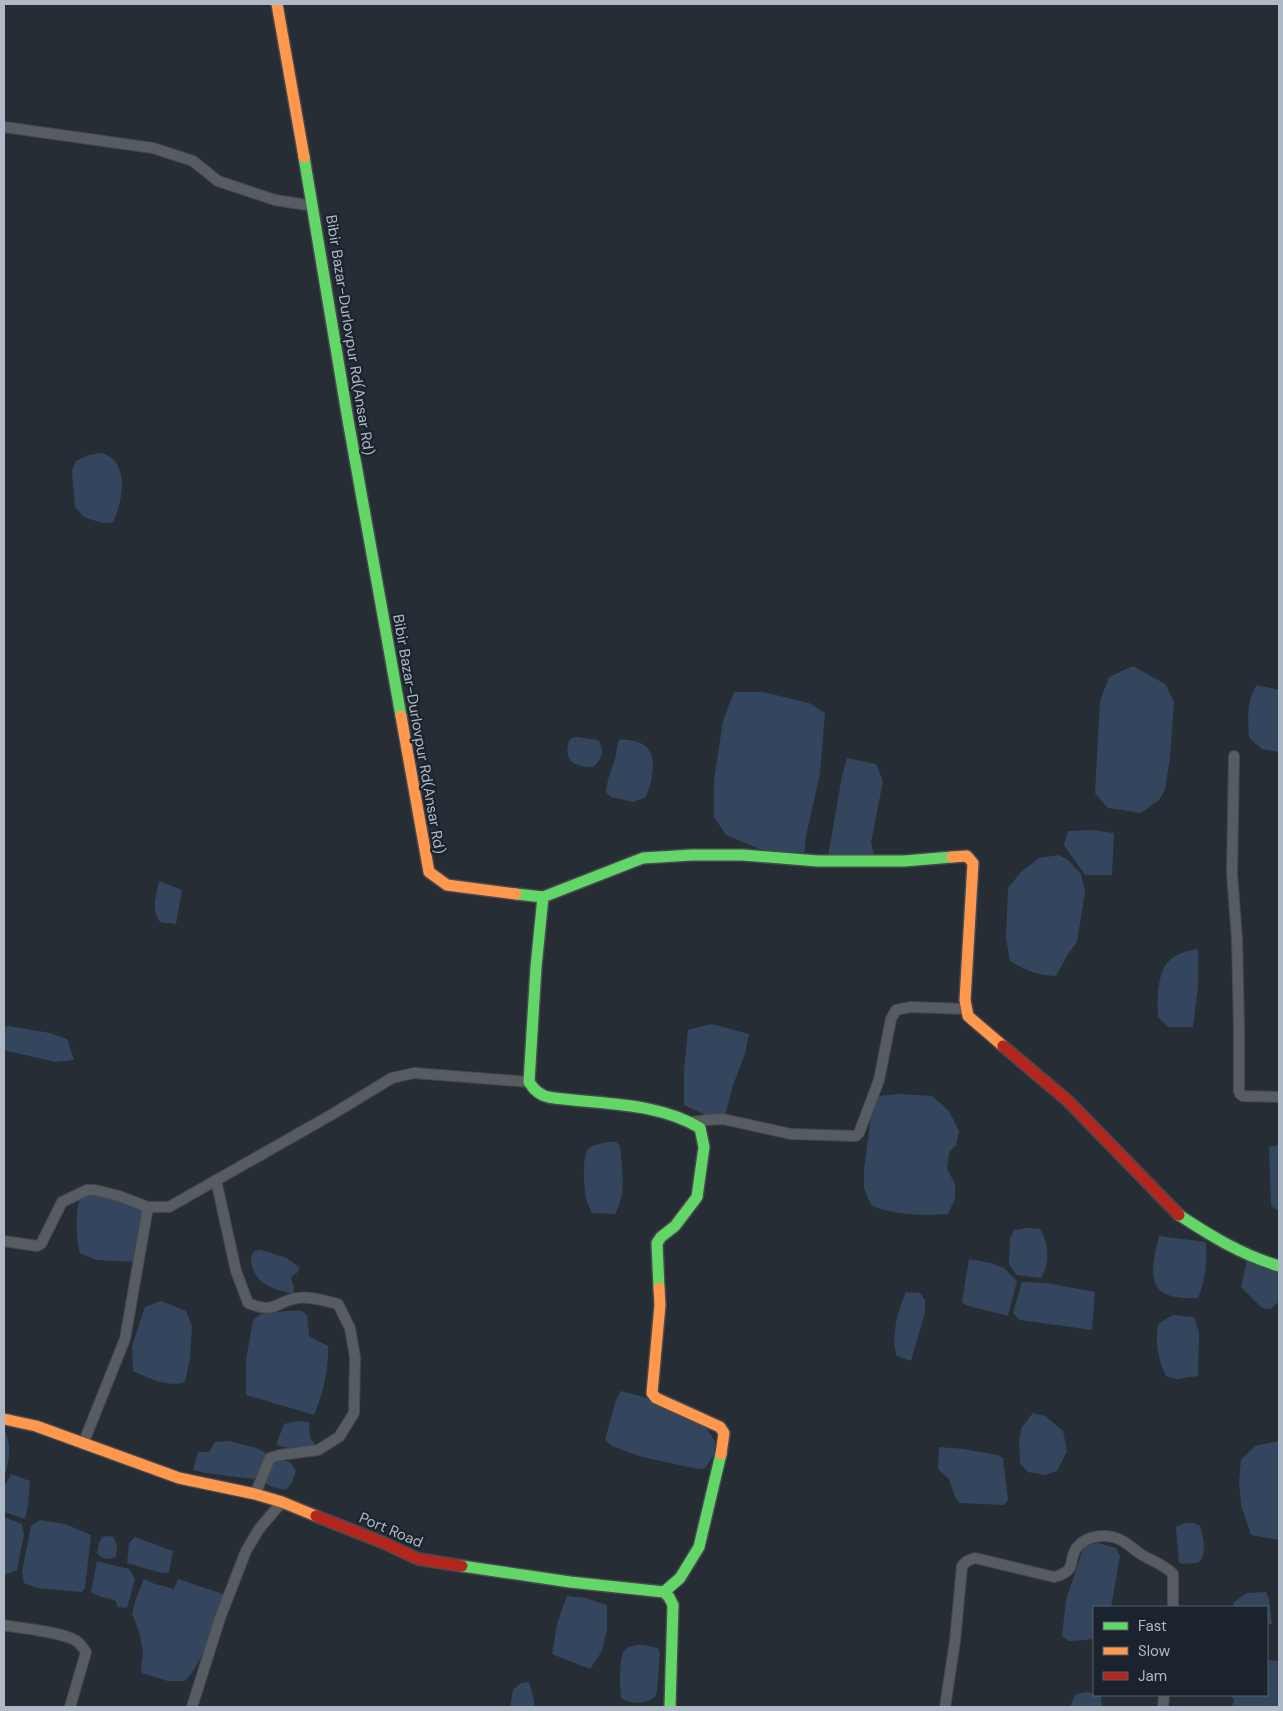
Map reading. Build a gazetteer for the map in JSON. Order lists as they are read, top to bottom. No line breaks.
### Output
{"streets":{"main road":["Bibir Bazar-Durlovpur Rd(Ansar Rd)","Port Road"]},"legend":["Fast","Slow","Jam"]}
